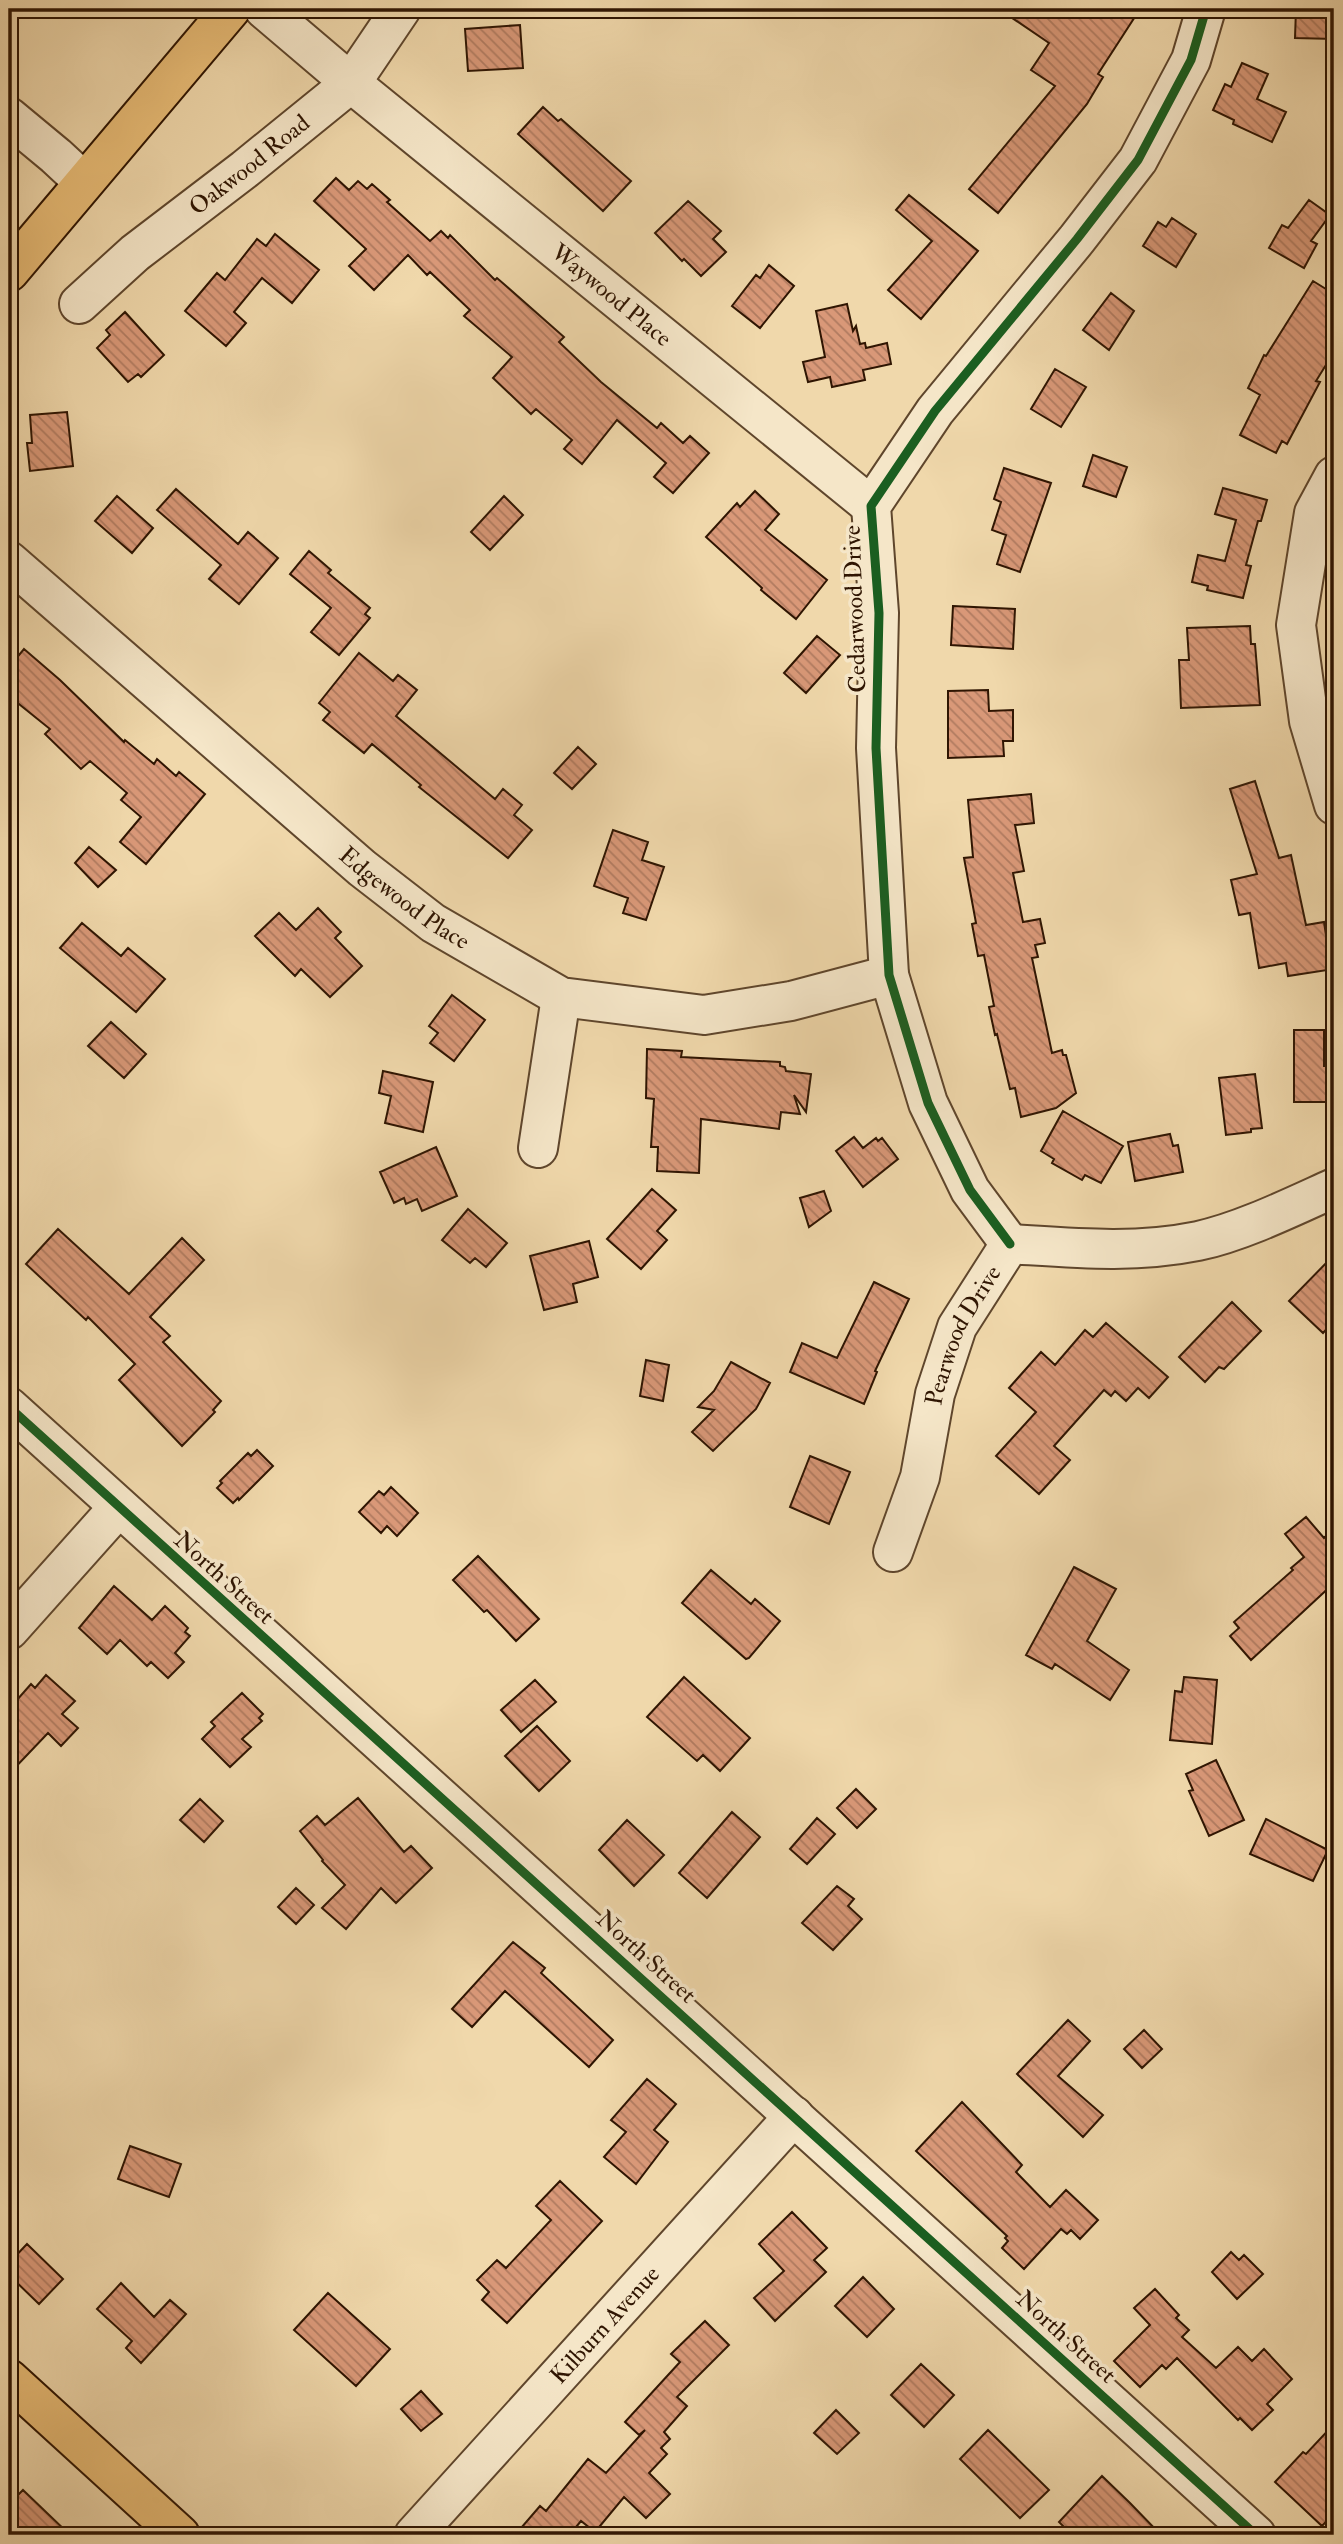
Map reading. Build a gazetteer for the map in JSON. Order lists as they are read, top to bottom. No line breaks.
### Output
{"streets":{"street":["Oakwood Road","Waywood Place","Cedarwood Drive","Edgewood Place","Pearwood Drive","North Street","Kilburn Avenue"]},"crossings":[["Oakwood Road","Waywood Place"],["Waywood Place","Cedarwood Drive"],["Cedarwood Drive","Edgewood Place"],["Cedarwood Drive","Pearwood Drive"],["North Street","Kilburn Avenue"]]}
